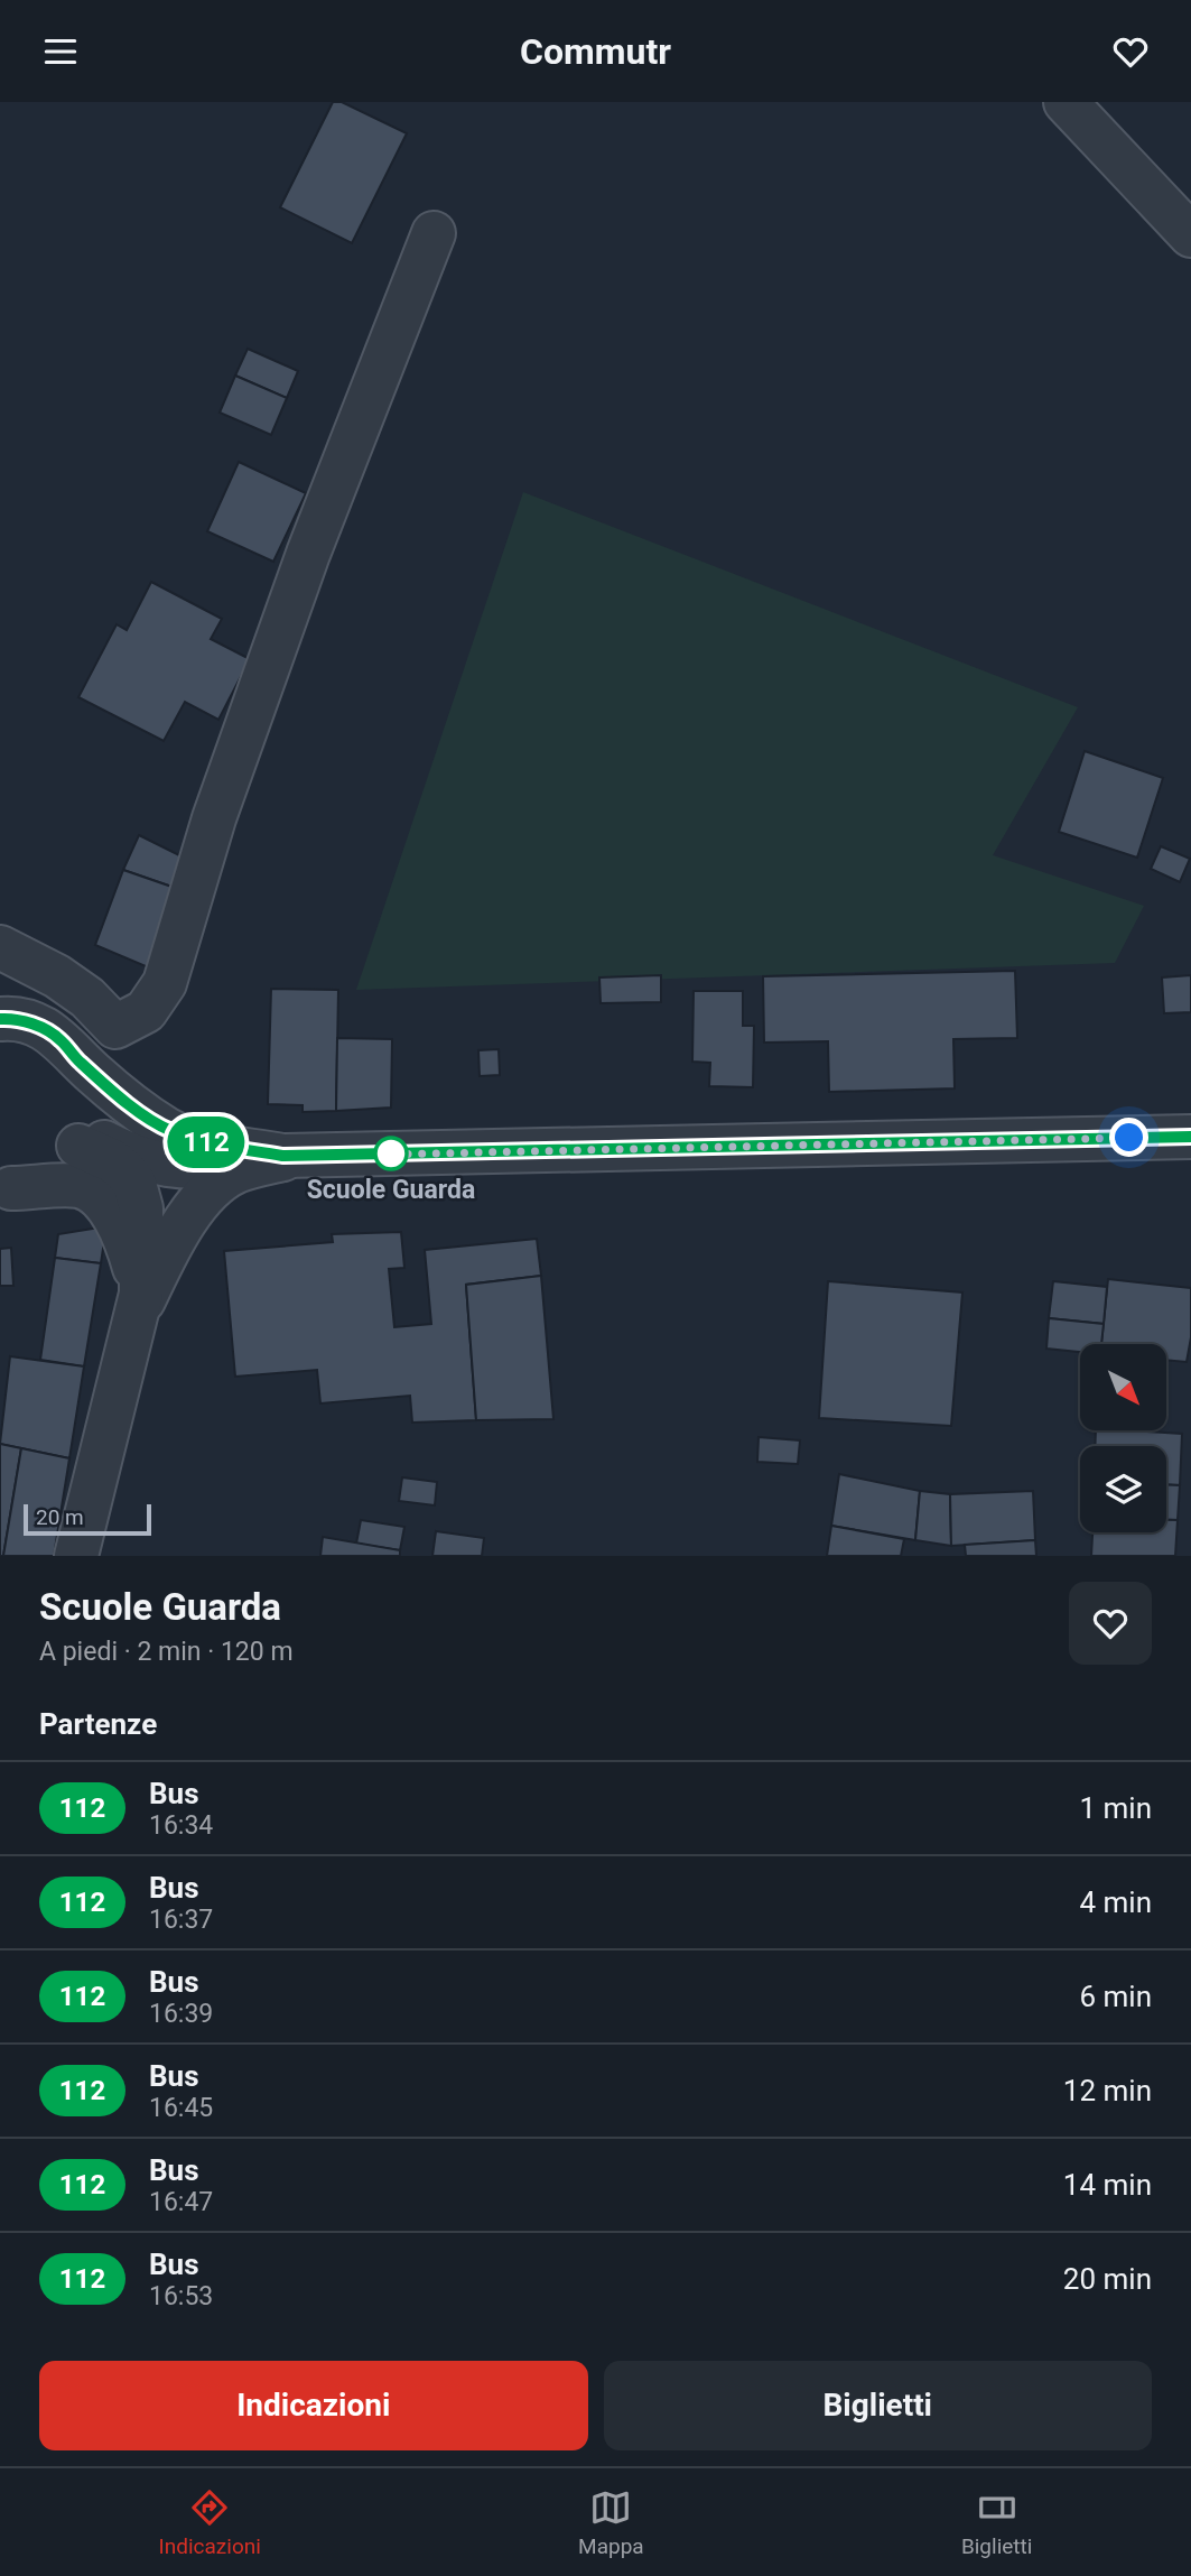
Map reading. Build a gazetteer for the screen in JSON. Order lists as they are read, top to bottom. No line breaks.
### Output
{"places":["Scuole Guarda"],"lines":["bus line 112"],"scale_bar":"20 m","north":"bottom right","page":{"header":"Commutr","on_map":"112","scale":"20 m","heading":[["Scuole Guarda","A piedi · 2 min · 120 m"],"Partenze"],"list":[{"mark":"112","name":"Bus","note":"16:34","value":"1 min"},{"mark":"112","name":"Bus","note":"16:37","value":"4 min"},{"mark":"112","name":"Bus","note":"16:39","value":"6 min"},{"mark":"112","name":"Bus","note":"16:45","value":"12 min"},{"mark":"112","name":"Bus","note":"16:47","value":"14 min"},{"mark":"112","name":"Bus","note":"16:53","value":"20 min"}],"buttons":["Indicazioni","Biglietti"],"tabs":["Indicazioni","Mappa","Biglietti"]}}
